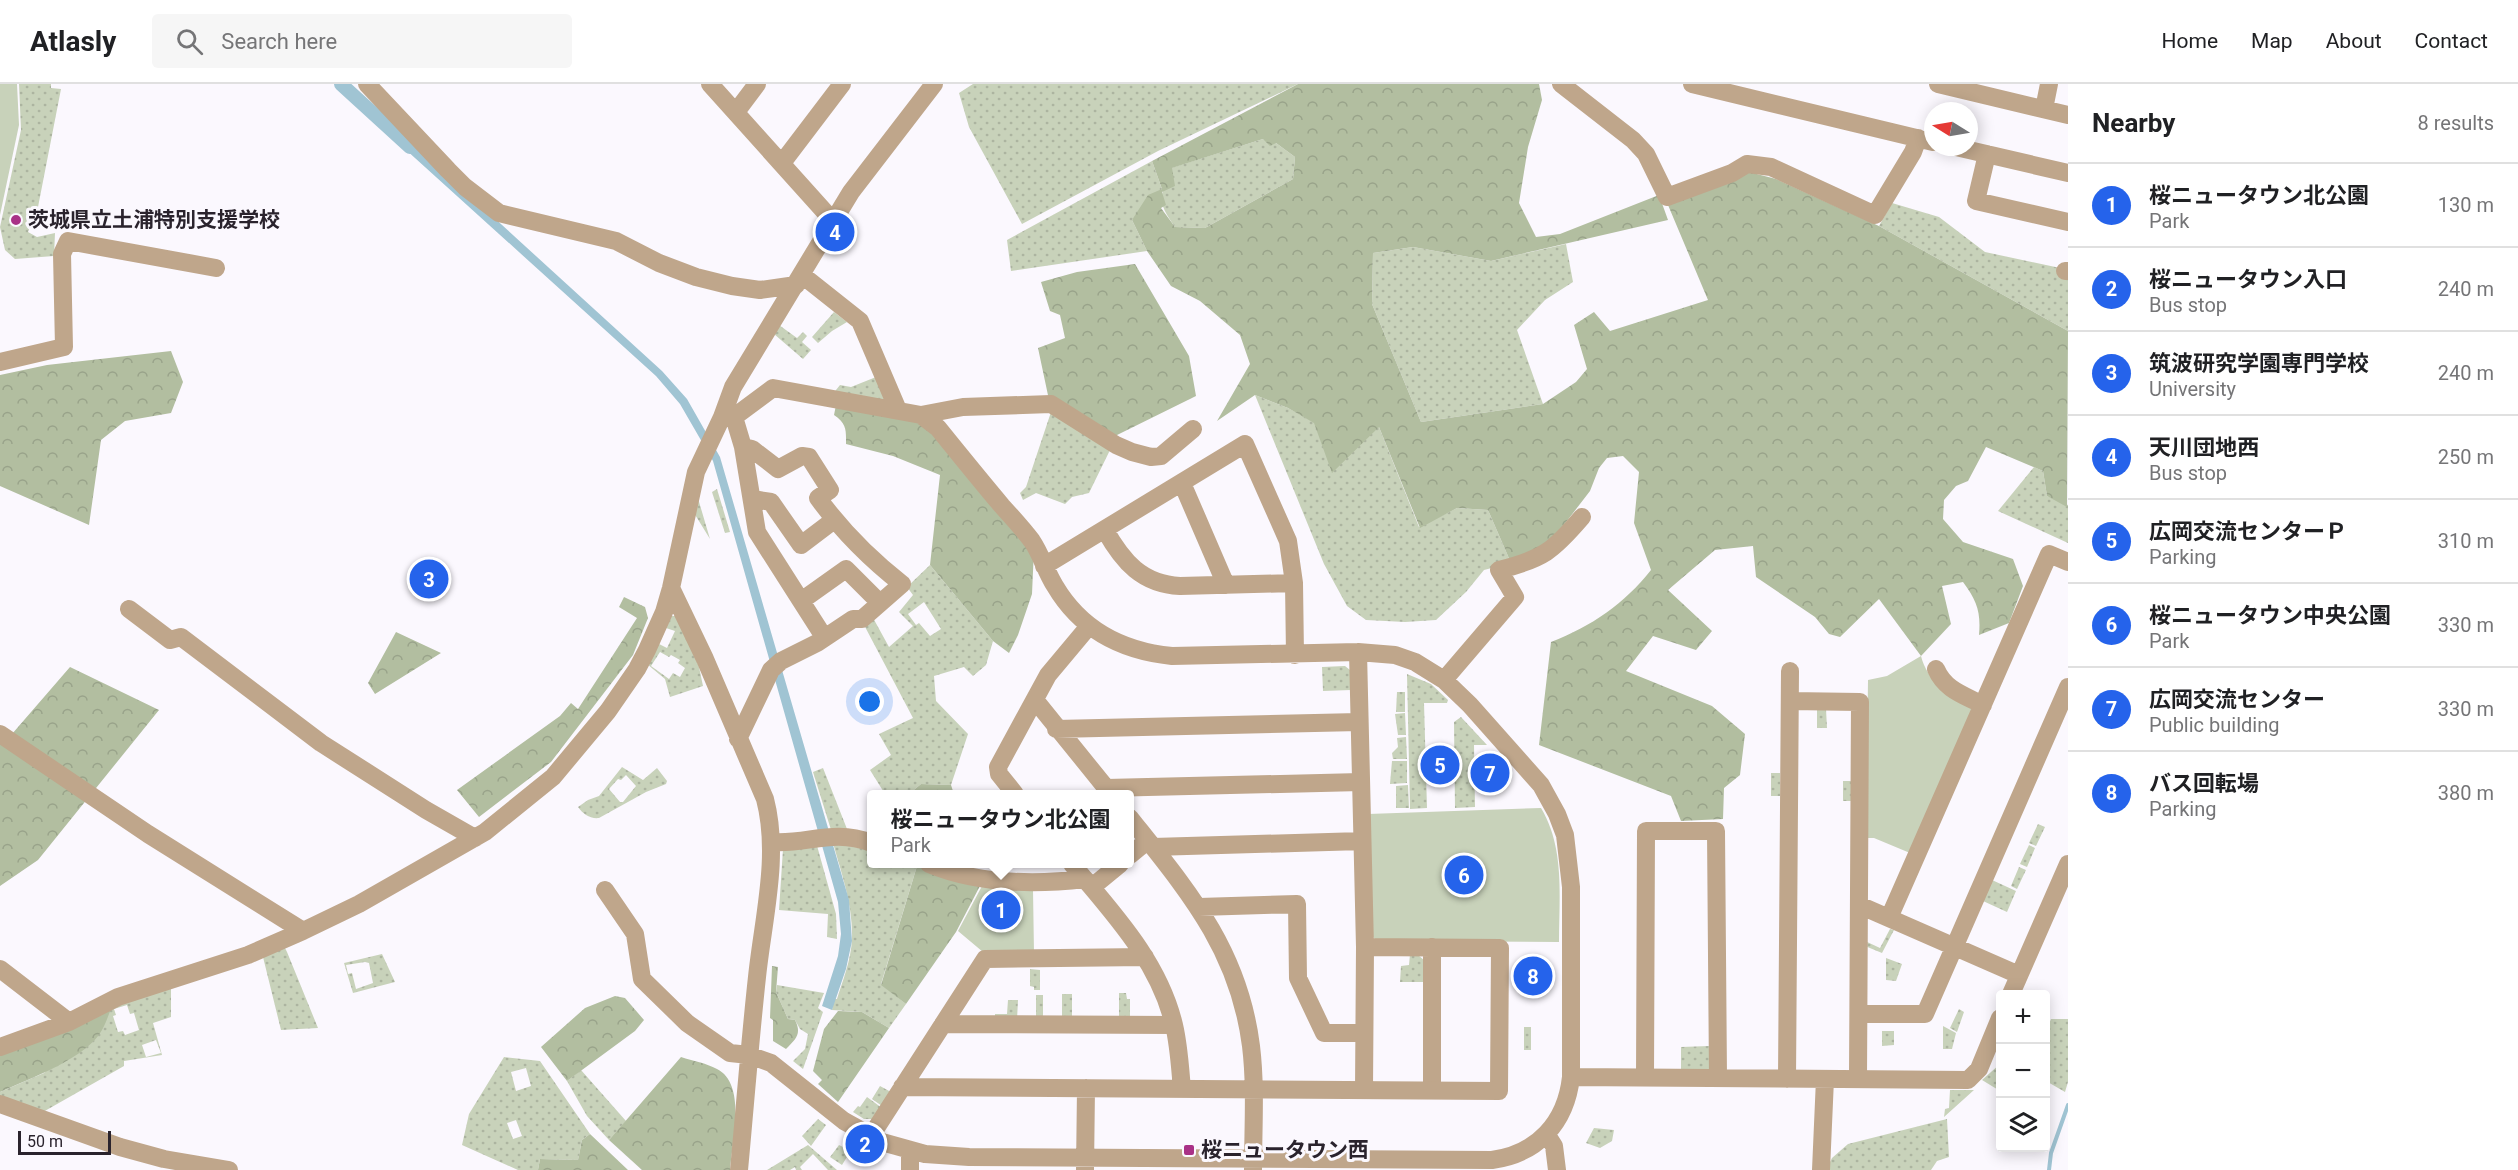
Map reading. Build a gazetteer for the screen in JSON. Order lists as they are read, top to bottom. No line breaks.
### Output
{"places":{"other":["茨城県立土浦特別支援学校"],"transit":["桜ニュータウン西"]},"scale_bar":"50 m","north":"left","page":{"header":"Atlasly","search":"Search here","nav":["Home","Map","About","Contact"],"heading":["Nearby","8 results"],"list":[{"mark":"1","name":"桜ニュータウン北公園","note":"Park","value":"130 m"},{"mark":"2","name":"桜ニュータウン入口","note":"Bus stop","value":"240 m"},{"mark":"3","name":"筑波研究学園専門学校","note":"University","value":"240 m"},{"mark":"4","name":"天川団地西","note":"Bus stop","value":"250 m"},{"mark":"5","name":"広岡交流センターＰ","note":"Parking","value":"310 m"},{"mark":"6","name":"桜ニュータウン中央公園","note":"Park","value":"330 m"},{"mark":"7","name":"広岡交流センター","note":"Public building","value":"330 m"},{"mark":"8","name":"バス回転場","note":"Parking","value":"380 m"}],"pins":["4","3","5","7","6","1","8","2"],"popup":["桜ニュータウン北公園","Park"],"map_buttons":["+","−"],"scale":"50 m"}}
